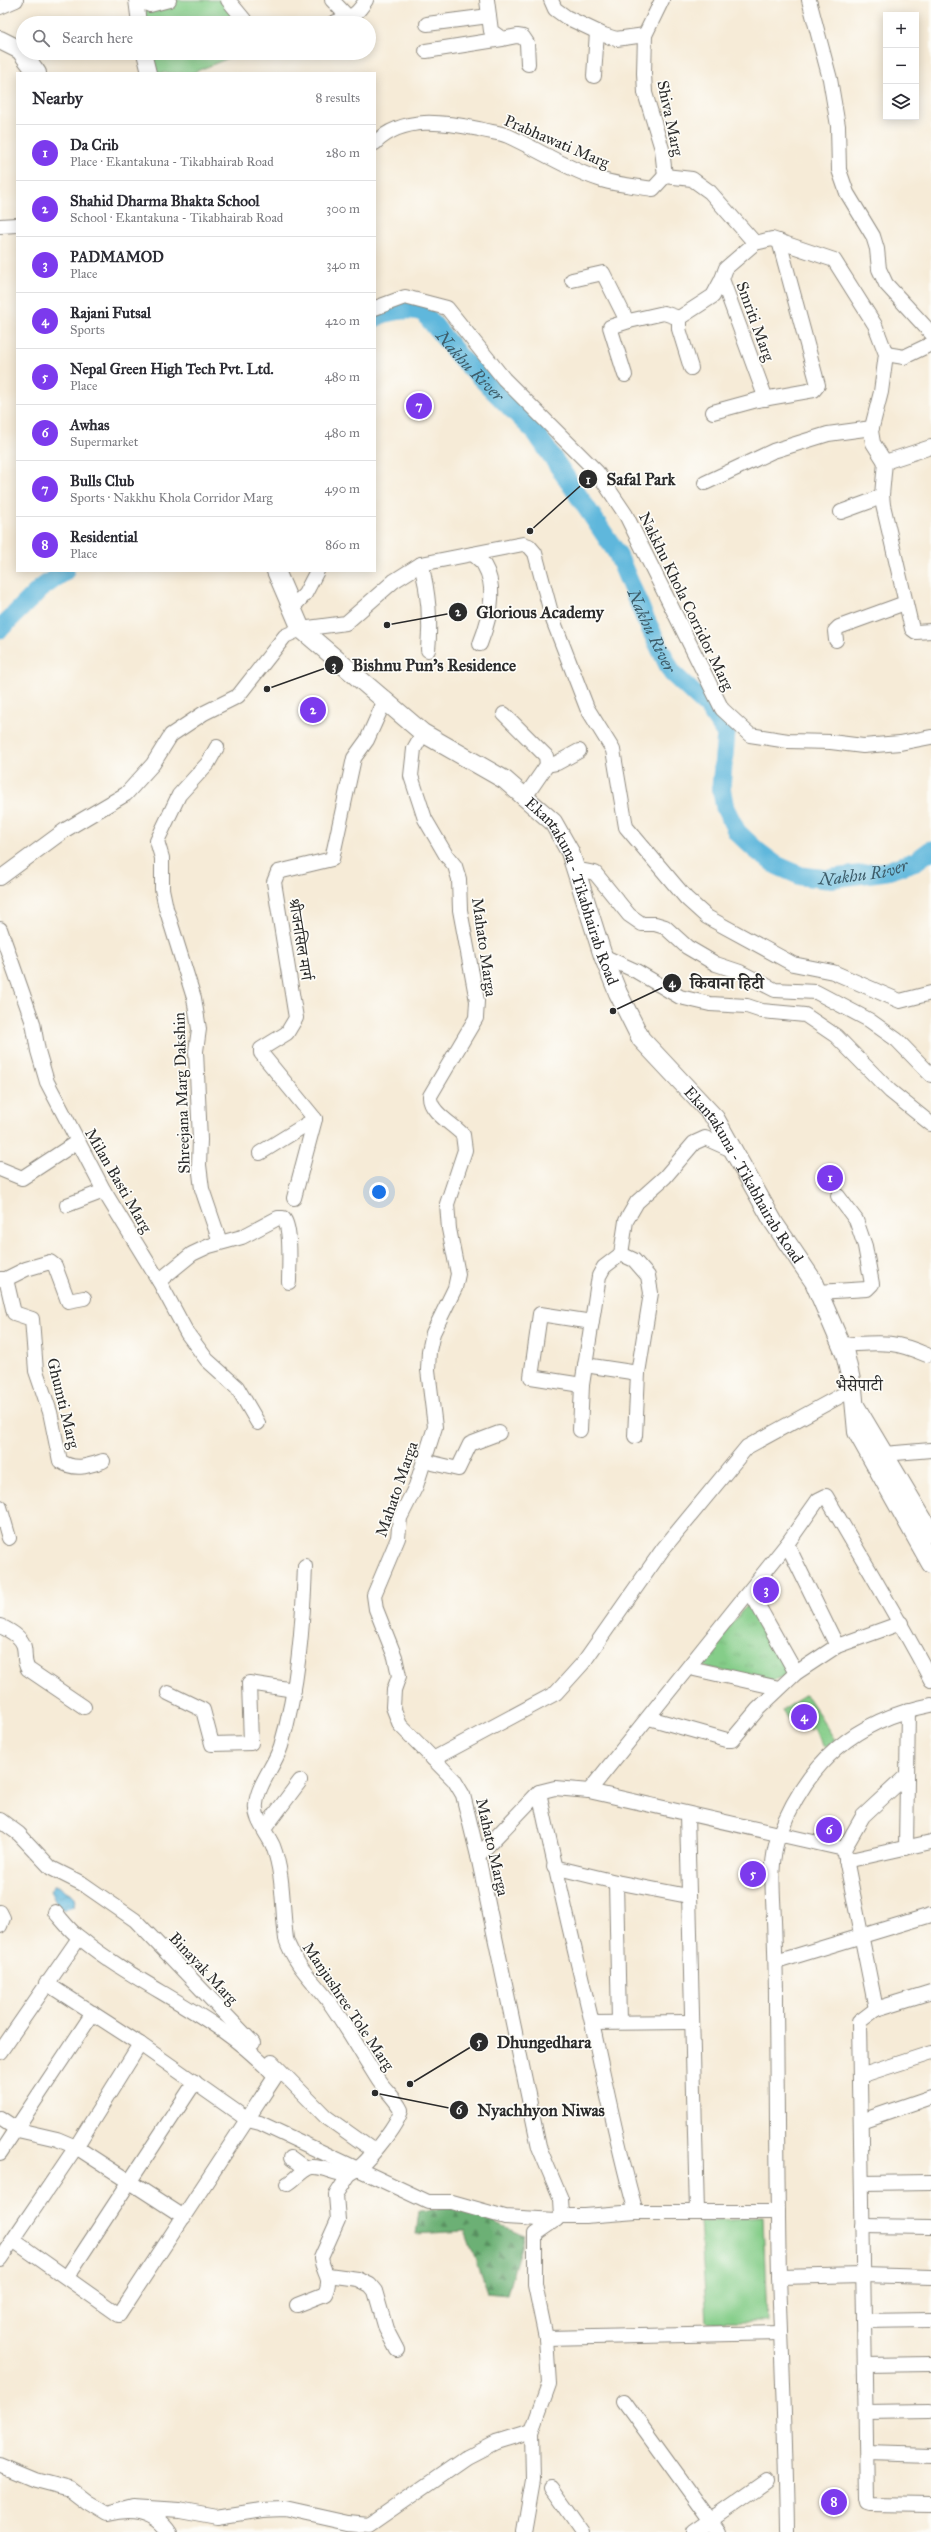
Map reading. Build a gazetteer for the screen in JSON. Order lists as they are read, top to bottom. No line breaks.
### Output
{"streets":{"main road":["Ekantakuna - Tikabhairab Road"],"street":["Shiva Marg","Prabhawati Marg","Smriti Marg","Nakkhu Khola Corridor Marg","श्रीजनसिल मार्ग","Mahato Marga","Shreejana Marg Dakshin","Milan Basti Marg","Ghumti Marg","Binayak Marg","Manjushree Tole Marg"]},"crossings":[["Shiva Marg","Prabhawati Marg"],["Ekantakuna - Tikabhairab Road","श्रीजनसिल मार्ग"],["Ekantakuna - Tikabhairab Road","Mahato Marga"],["Binayak Marg","Manjushree Tole Marg"]],"districts":["भैसेपाटी"],"water":["Nakhu River"],"places":["Safal Park","Glorious Academy","Bishnu Pun's Residence","किवाना हिटी","Dhungedhara","Nyachhyon Niwas"],"page":{"map_buttons":["+","−"],"search":"Search here","heading":["Nearby","8 results"],"list":[{"mark":"1","name":"Da Crib","note":"Place · Ekantakuna - Tikabhairab Road","value":"280 m"},{"mark":"2","name":"Shahid Dharma Bhakta School","note":"School · Ekantakuna - Tikabhairab Road","value":"300 m"},{"mark":"3","name":"PADMAMOD","note":"Place","value":"340 m"},{"mark":"4","name":"Rajani Futsal","note":"Sports","value":"420 m"},{"mark":"5","name":"Nepal Green High Tech Pvt. Ltd.","note":"Place","value":"480 m"},{"mark":"6","name":"Awhas","note":"Supermarket","value":"480 m"},{"mark":"7","name":"Bulls Club","note":"Sports · Nakkhu Khola Corridor Marg","value":"490 m"},{"mark":"8","name":"Residential","note":"Place","value":"860 m"}],"pins":["7","2","1","3","4","6","5","8"]}}
